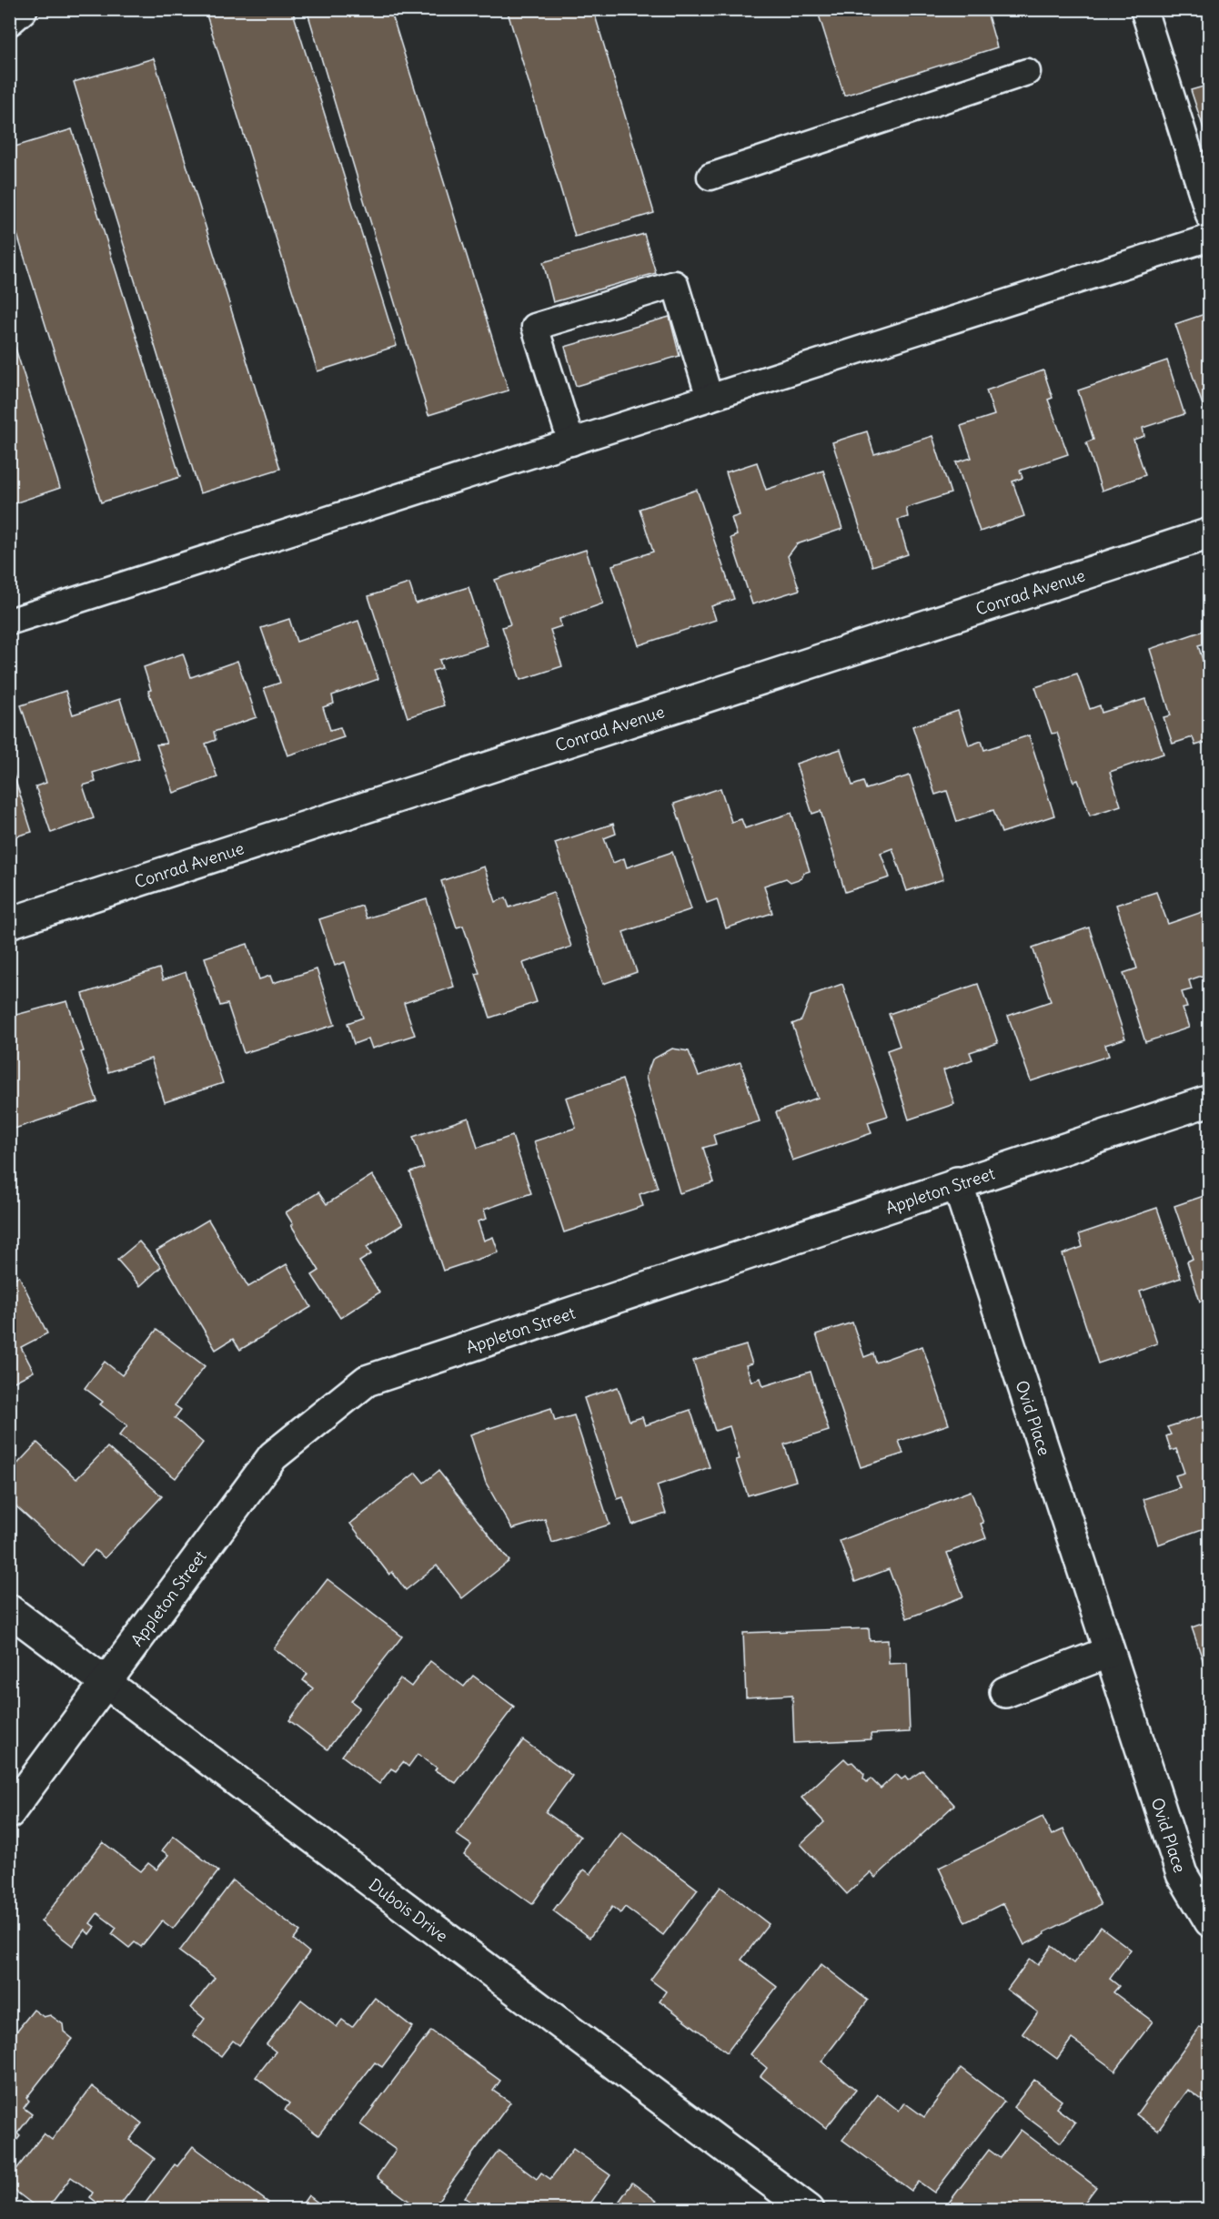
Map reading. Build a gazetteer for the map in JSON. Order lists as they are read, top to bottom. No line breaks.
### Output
{"streets":{"street":["Conrad Avenue","Appleton Street","Ovid Place","Dubois Drive"]},"crossings":[["Appleton Street","Ovid Place"],["Appleton Street","Dubois Drive"]]}
